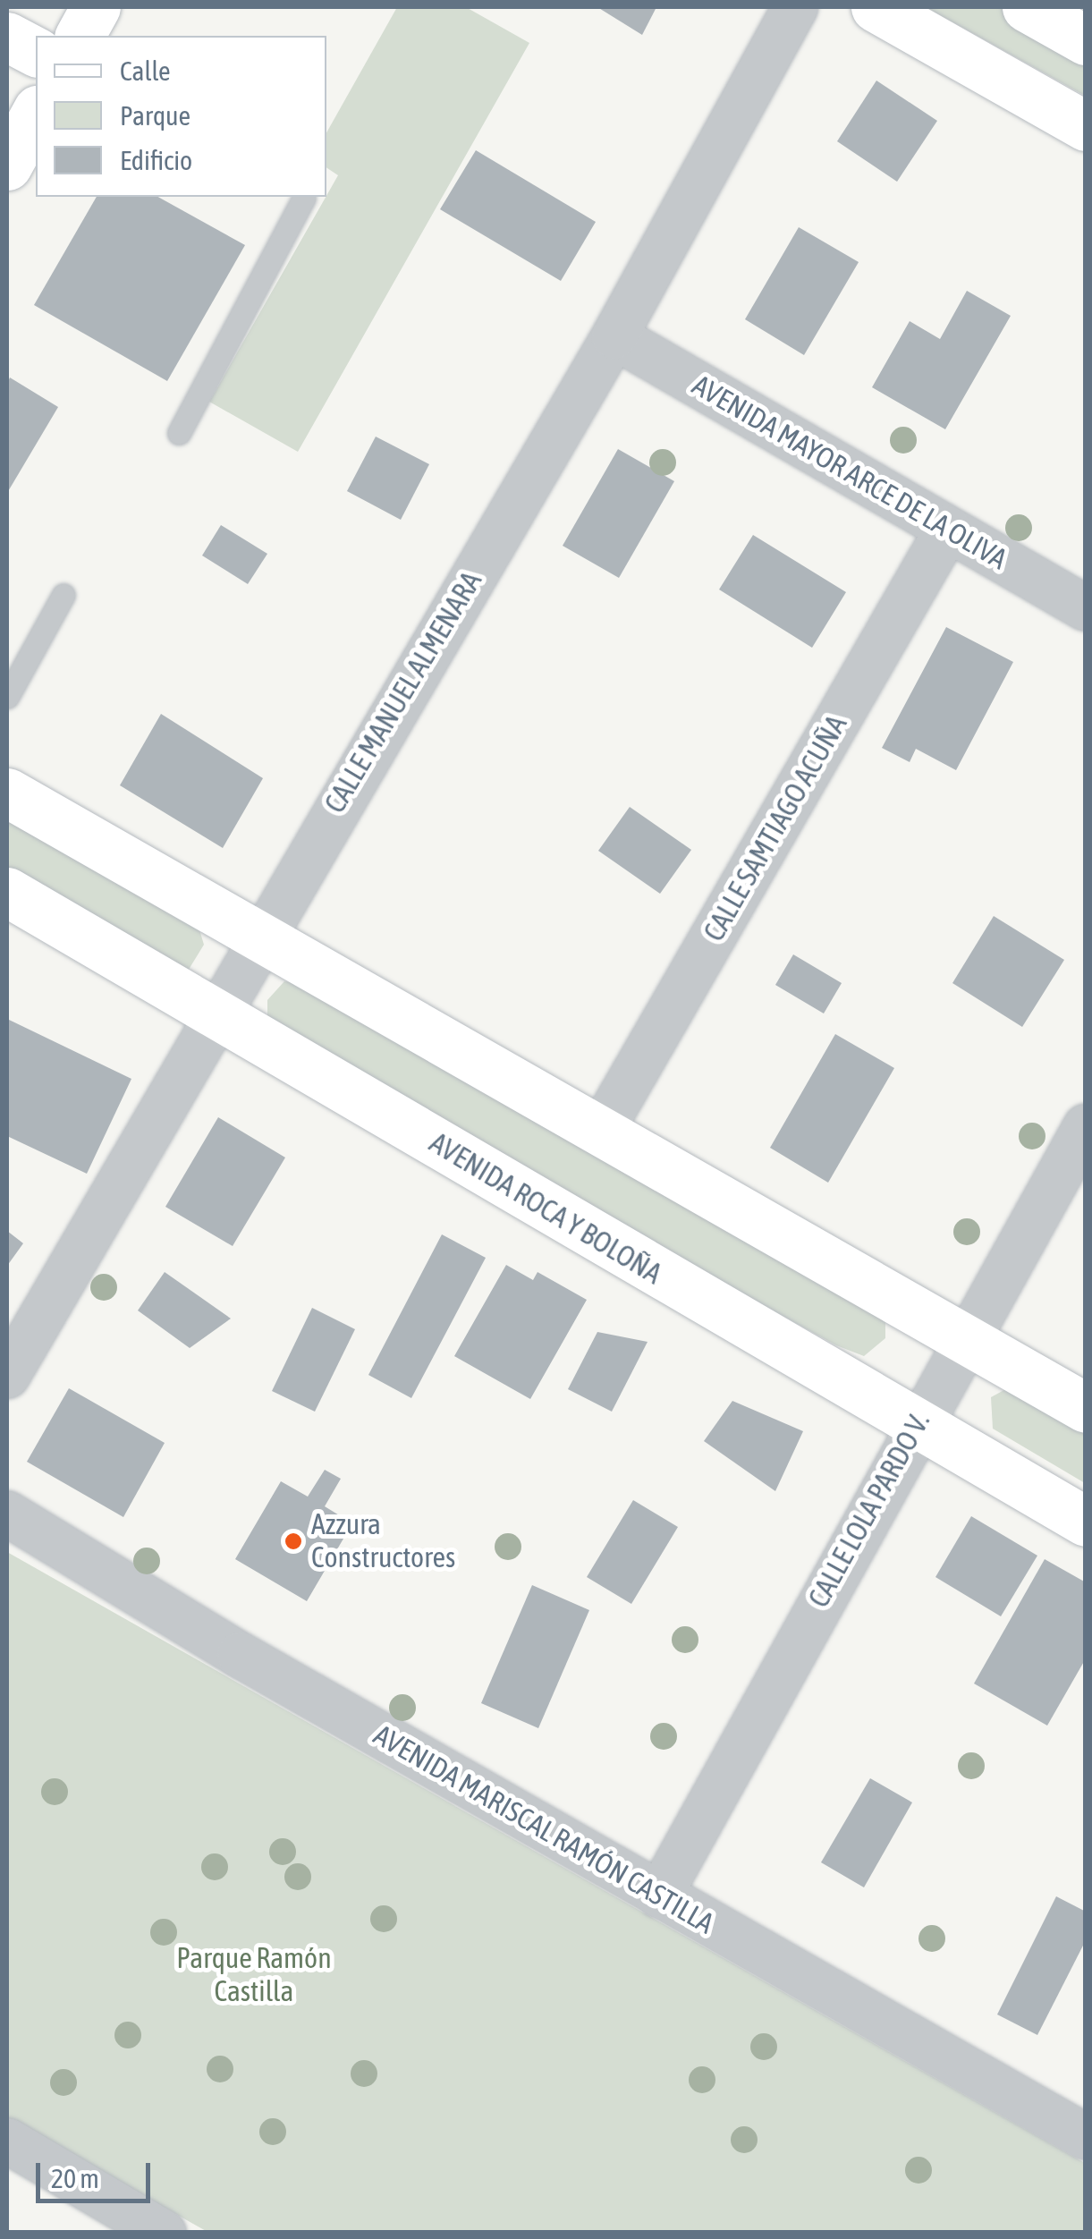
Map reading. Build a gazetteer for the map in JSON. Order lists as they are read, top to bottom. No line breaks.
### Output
{"streets":{"main road":["AVENIDA ROCA Y BOLOÑA"],"street":["AVENIDA MAYOR ARCE DE LA OLIVA","CALLE MANUEL ALMENARA","CALLE SAMTIAGO ACUÑA","CALLE LOLA PARDO V.","AVENIDA MARISCAL RAMÓN CASTILLA"]},"crossings":[["AVENIDA MAYOR ARCE DE LA OLIVA","CALLE MANUEL ALMENARA"],["AVENIDA MAYOR ARCE DE LA OLIVA","CALLE SAMTIAGO ACUÑA"],["CALLE MANUEL ALMENARA","AVENIDA ROCA Y BOLOÑA"],["AVENIDA ROCA Y BOLOÑA","CALLE LOLA PARDO V."],["CALLE LOLA PARDO V.","AVENIDA MARISCAL RAMÓN CASTILLA"]],"parks":["Parque Ramón Castilla"],"places":["Azzura Constructores"],"legend":["Calle","Parque","Edificio"],"scale_bar":"20 m"}
